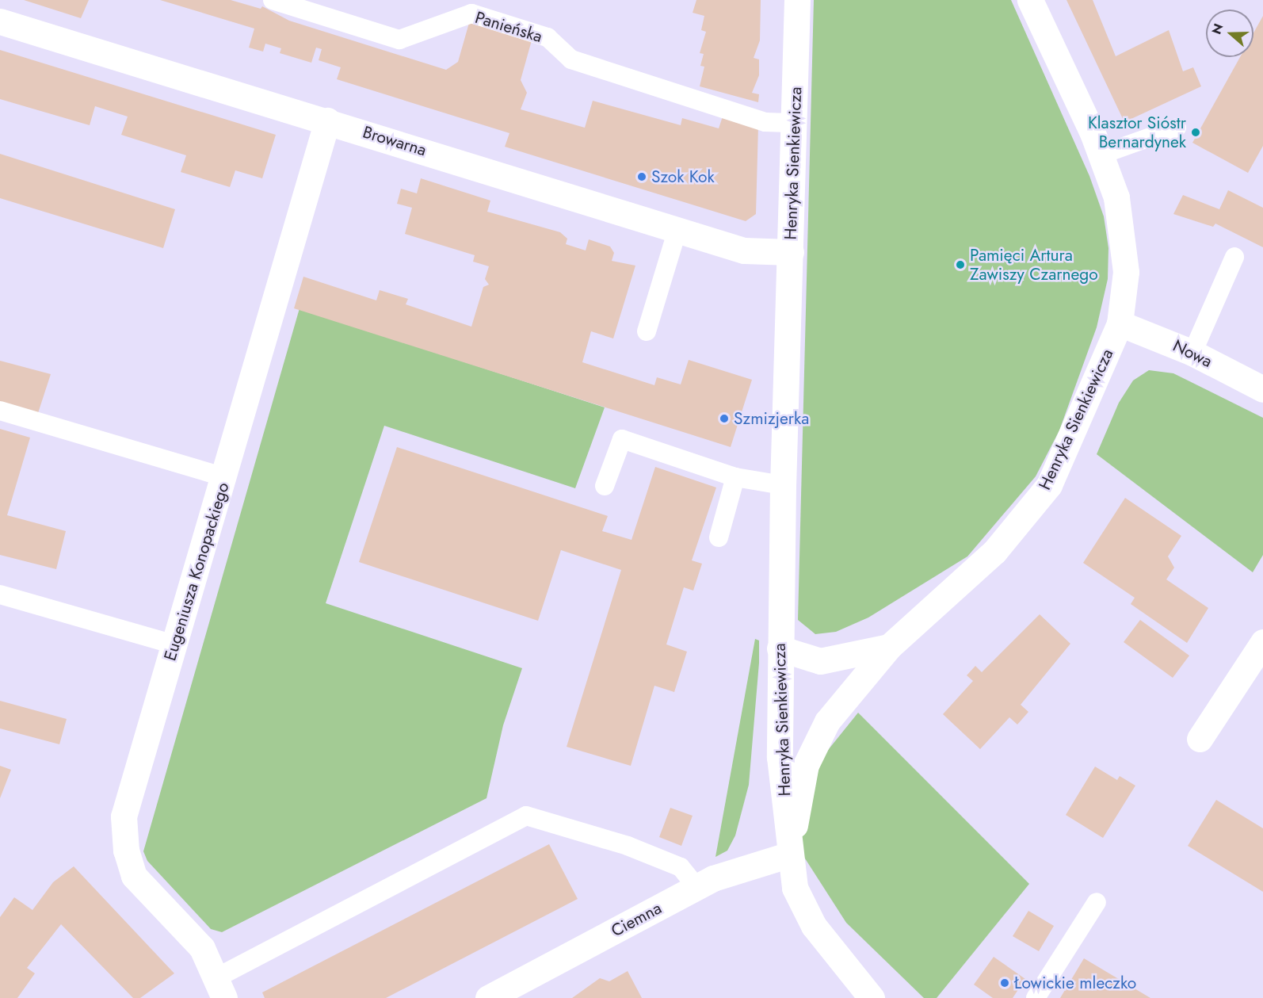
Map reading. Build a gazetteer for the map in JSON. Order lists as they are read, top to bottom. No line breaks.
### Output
{"streets":{"street":["Browarna","Henryka Sienkiewicza","Nowa","Eugeniusza Konopackiego","Ciemna"],"lane":["Panieńska"]},"crossings":[["Panieńska","Henryka Sienkiewicza"],["Browarna","Henryka Sienkiewicza"],["Browarna","Eugeniusza Konopackiego"],["Henryka Sienkiewicza","Nowa"],["Henryka Sienkiewicza","Ciemna"]],"places":["Klasztor Sióstr Bernardynek","Szok Kok","Pamięci Artura Zawiszy Czarnego","Szmizjerka","Łowickie mleczko"],"north":"left"}
